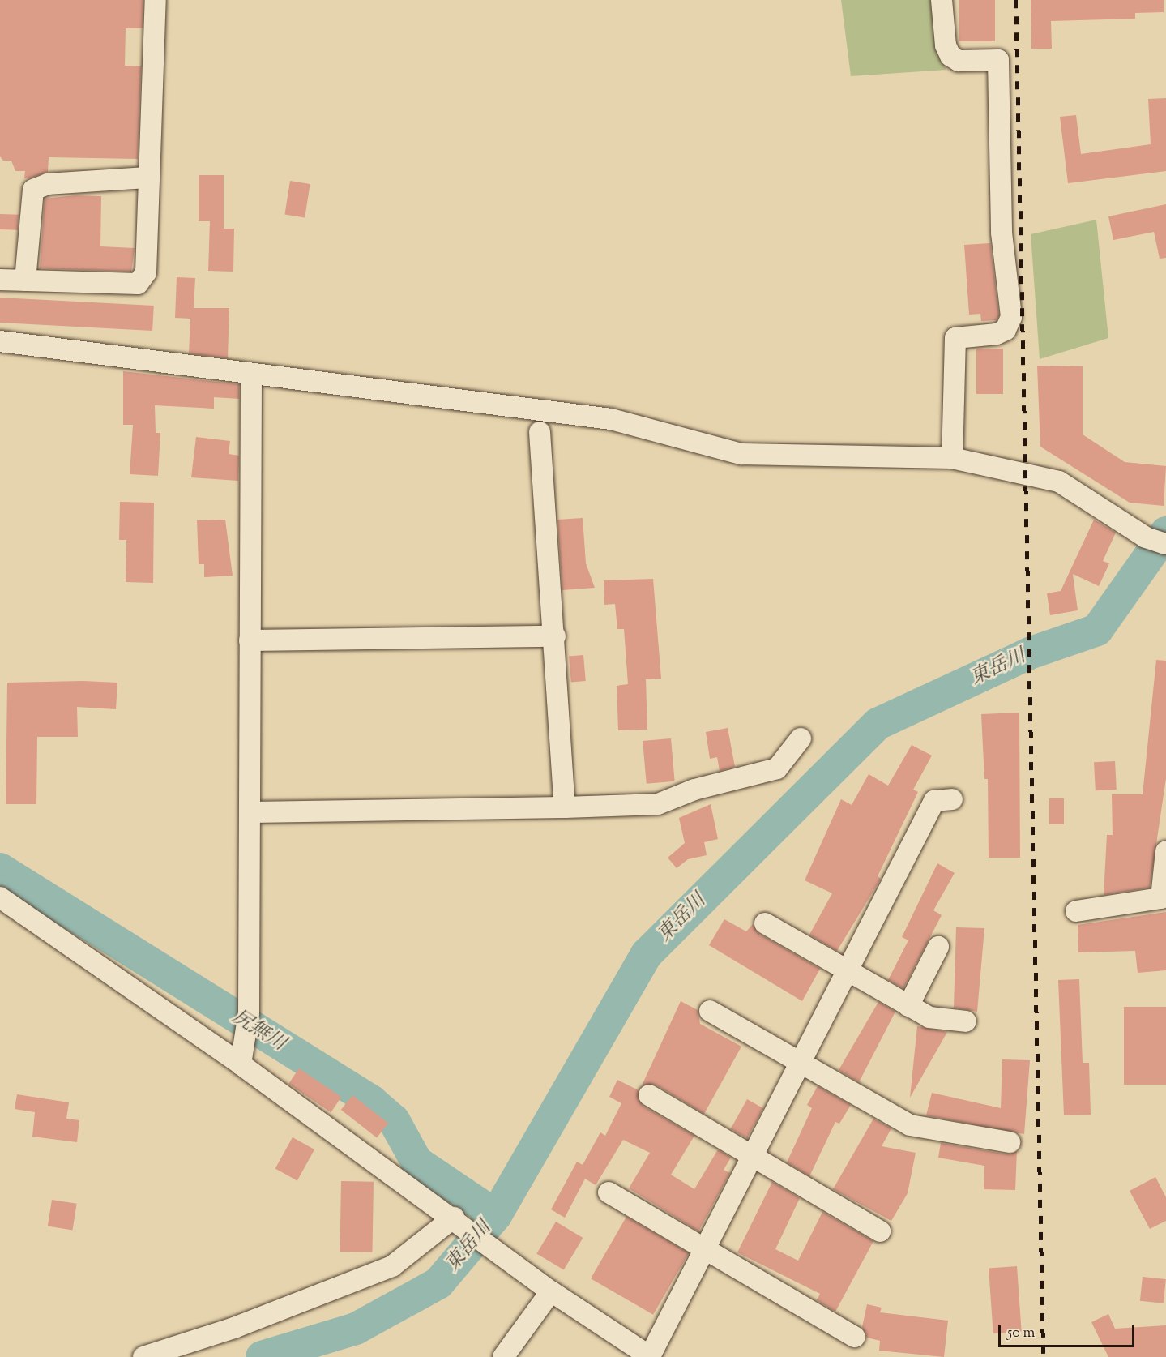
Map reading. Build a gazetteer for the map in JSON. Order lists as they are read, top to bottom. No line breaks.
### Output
{"water":["東岳川","尻無川"],"scale_bar":"50 m"}
